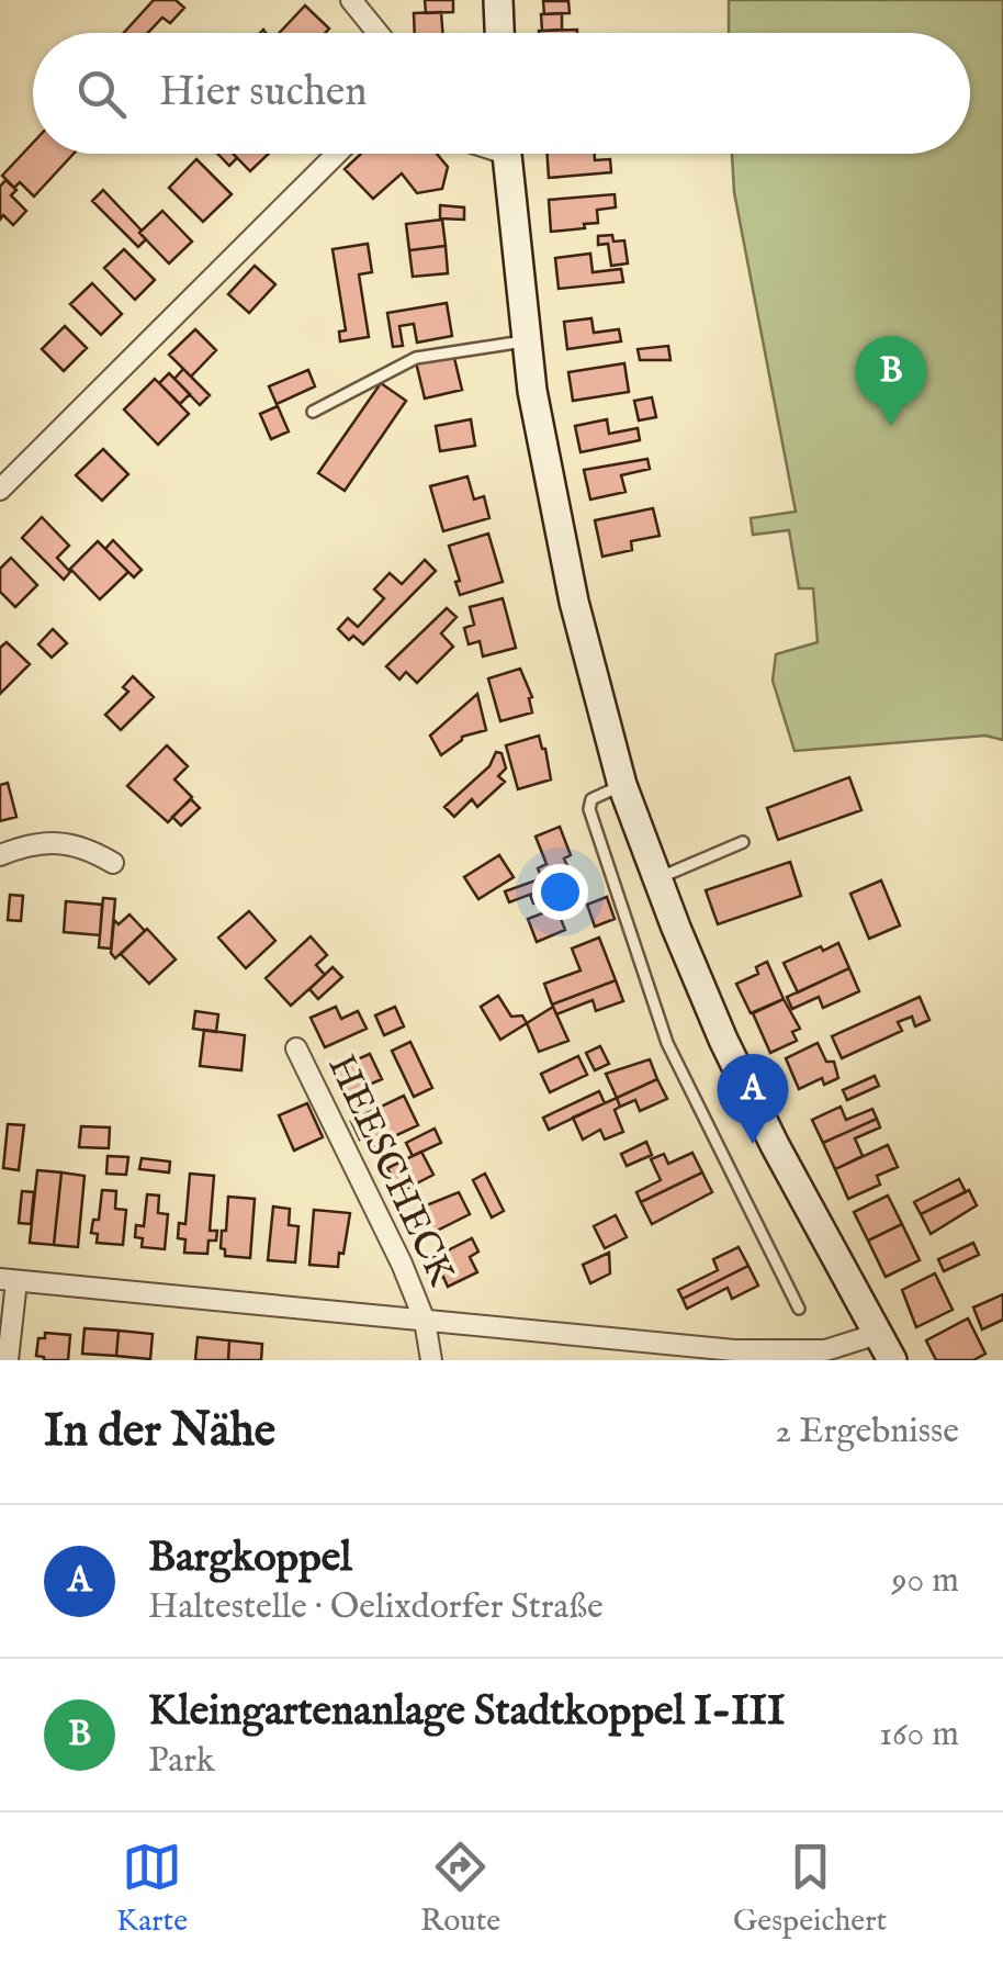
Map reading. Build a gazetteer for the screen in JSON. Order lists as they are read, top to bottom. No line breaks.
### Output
{"streets":{"street":["HEESCHECK"]},"page":{"search":"Hier suchen","pins":["B","A"],"heading":["In der Nähe","2 Ergebnisse"],"list":[{"mark":"A","name":"Bargkoppel","note":"Haltestelle · Oelixdorfer Straße","value":"90 m"},{"mark":"B","name":"Kleingartenanlage Stadtkoppel I-III","note":"Park","value":"160 m"}],"nav":["Karte","Route","Gespeichert"]}}
